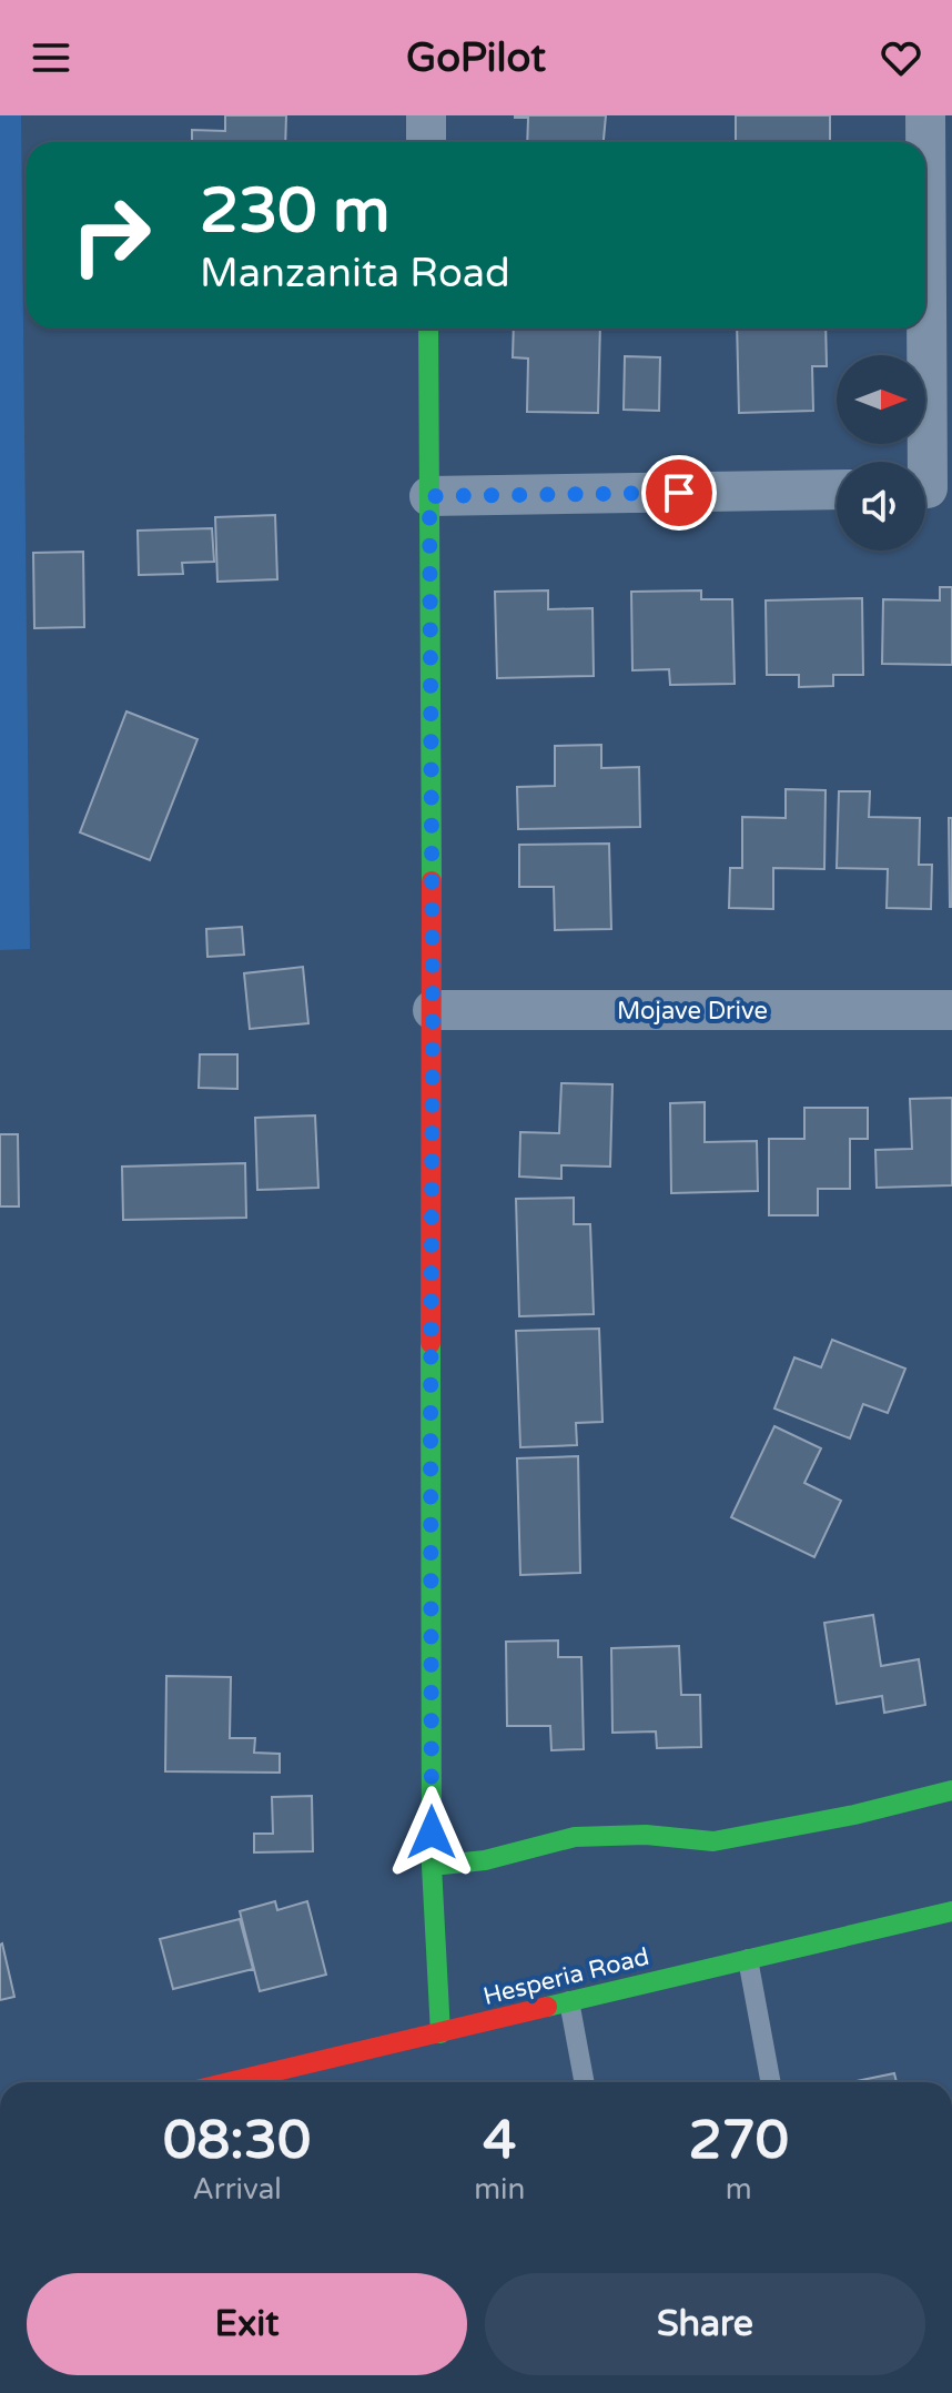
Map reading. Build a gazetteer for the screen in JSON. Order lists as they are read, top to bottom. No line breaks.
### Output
{"streets":{"street":["Mojave Drive","Hesperia Road"]},"north":"right","page":{"header":"GoPilot","turn":["230 m","Manzanita Road"],"eta":["08:30","Arrival","4","min","270","m"],"buttons":["Exit","Share"]}}
